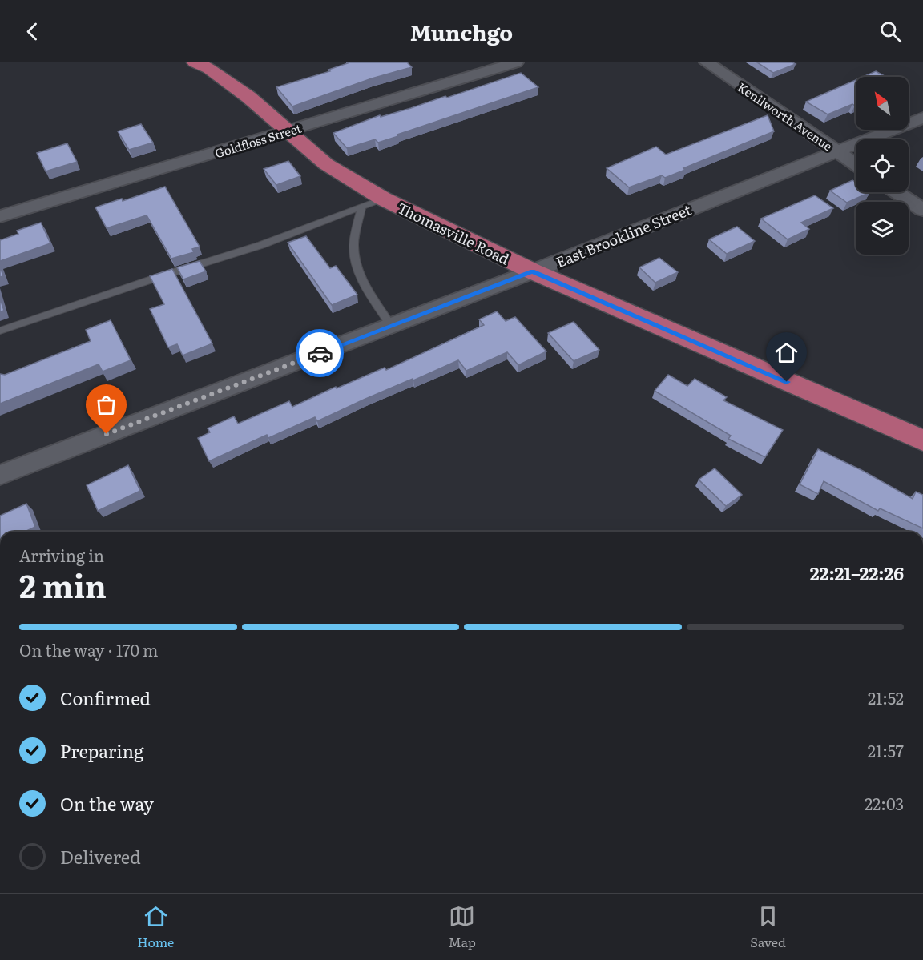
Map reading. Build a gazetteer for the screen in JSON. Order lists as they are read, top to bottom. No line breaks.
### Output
{"streets":{"main road":["Thomasville Road"],"street":["Kenilworth Avenue","Goldfloss Street","East Brookline Street"]},"crossings":[["Kenilworth Avenue","East Brookline Street"],["Goldfloss Street","Thomasville Road"],["Thomasville Road","East Brookline Street"]],"north":"top left","page":{"header":"Munchgo","heading":["2 min","Arriving in","22:21–22:26"],"bar":"On the way · 170 m","list":[["Confirmed","21:52"],["Preparing","21:57"],["On the way","22:03"],"Delivered"],"tabs":["Home","Map","Saved"]}}
